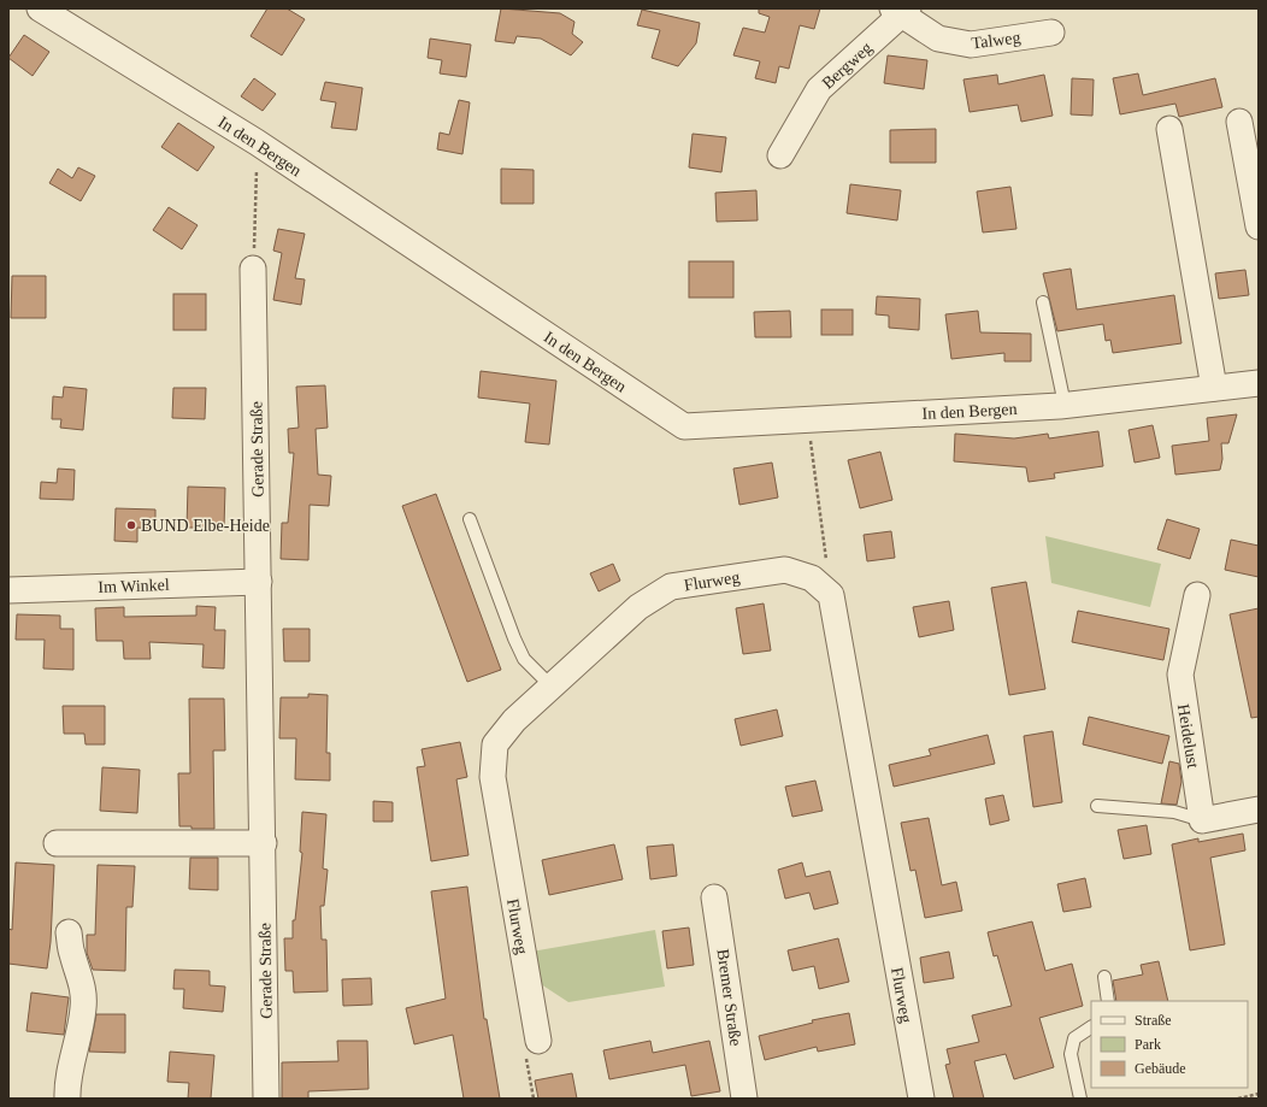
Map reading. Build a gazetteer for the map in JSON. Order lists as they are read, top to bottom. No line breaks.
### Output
{"streets":{"street":["Talweg","Bergweg","In den Bergen","Gerade Straße","Flurweg","Im Winkel","Heidelust","Bremer Straße"]},"crossings":[["Talweg","Bergweg"],["Gerade Straße","Im Winkel"]],"places":["BUND Elbe-Heide"],"legend":["Straße","Park","Gebäude"]}
